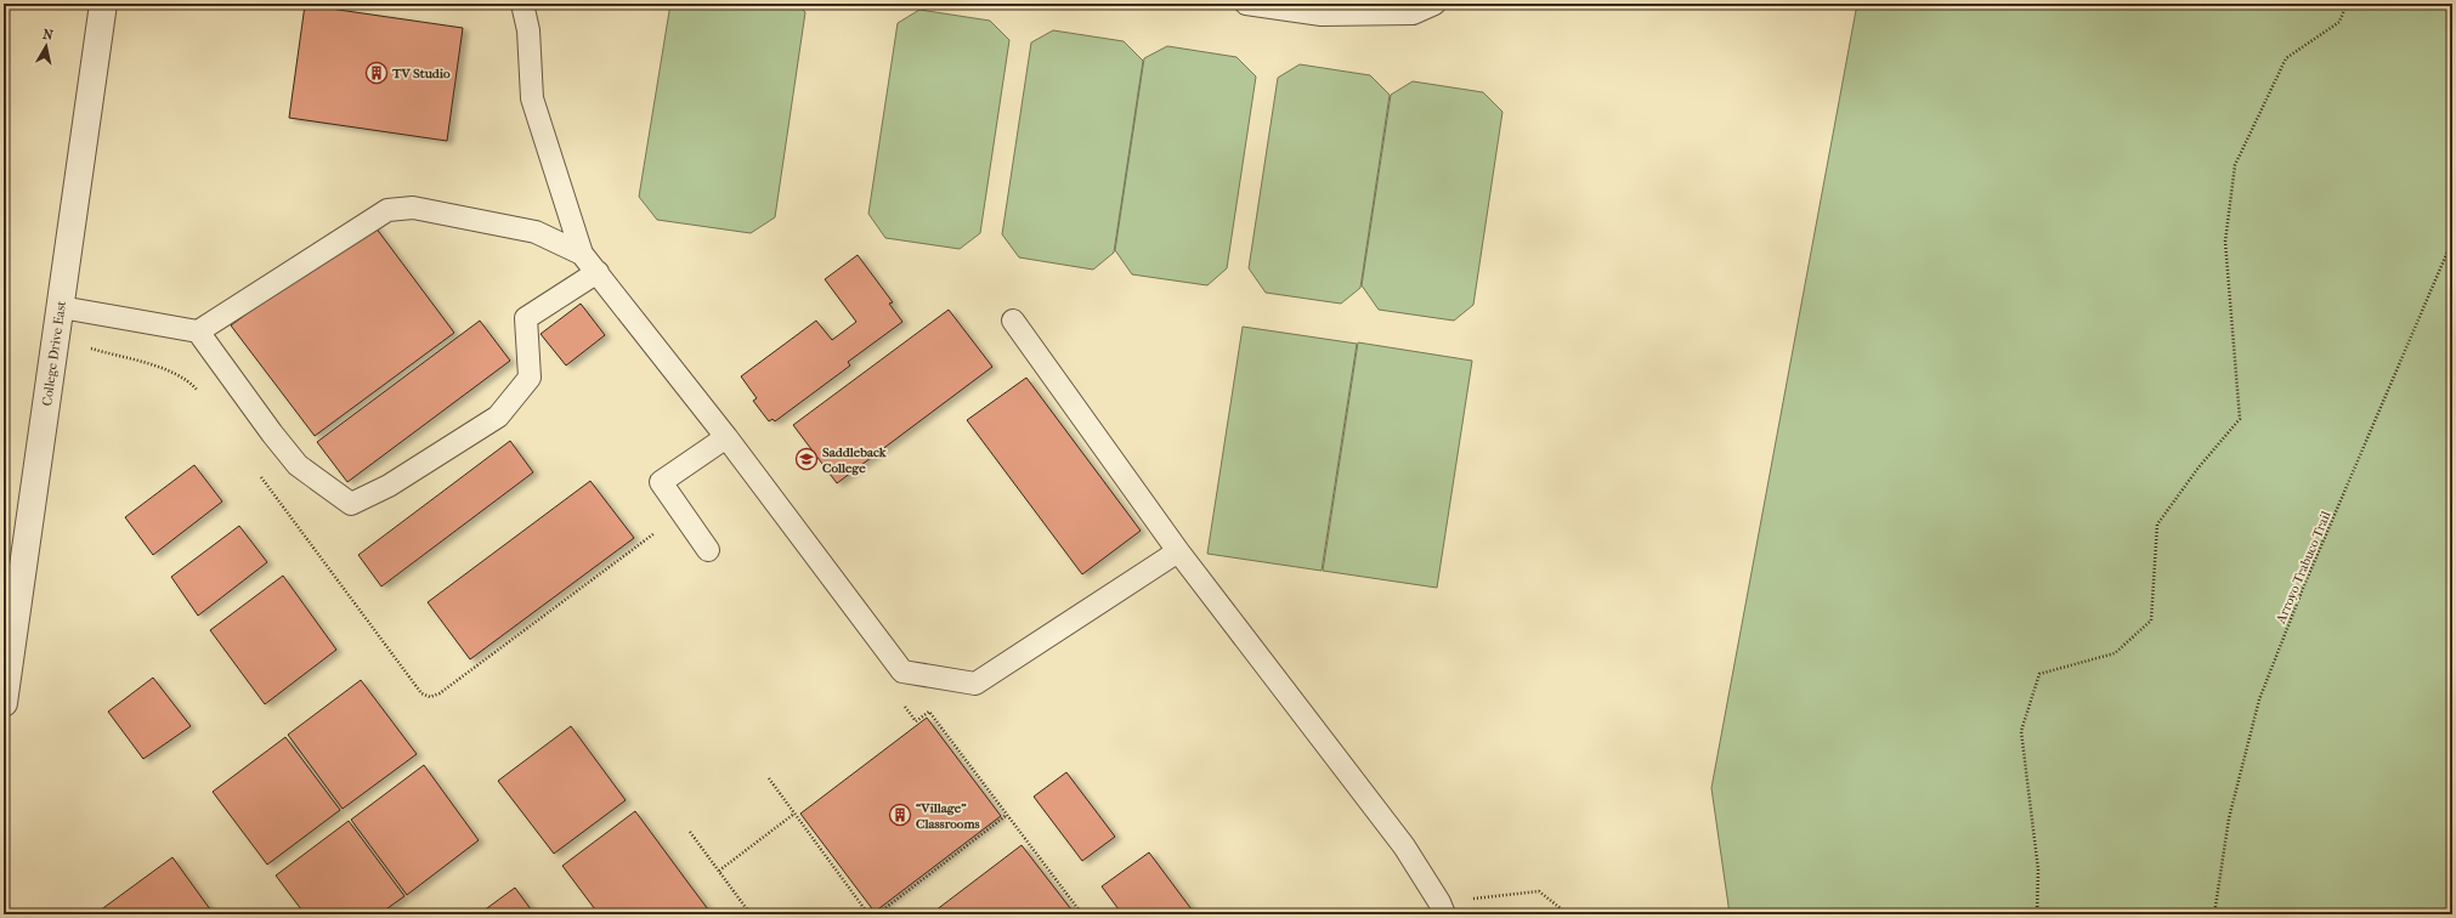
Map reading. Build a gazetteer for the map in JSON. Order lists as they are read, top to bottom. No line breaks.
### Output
{"streets":{"street":["College Drive East"],"path":["Arroyo Trabuco Trail"]},"places":{"building":["TV Studio","“Village” Classrooms"],"school or university":["Saddleback College"]},"north":"top"}
